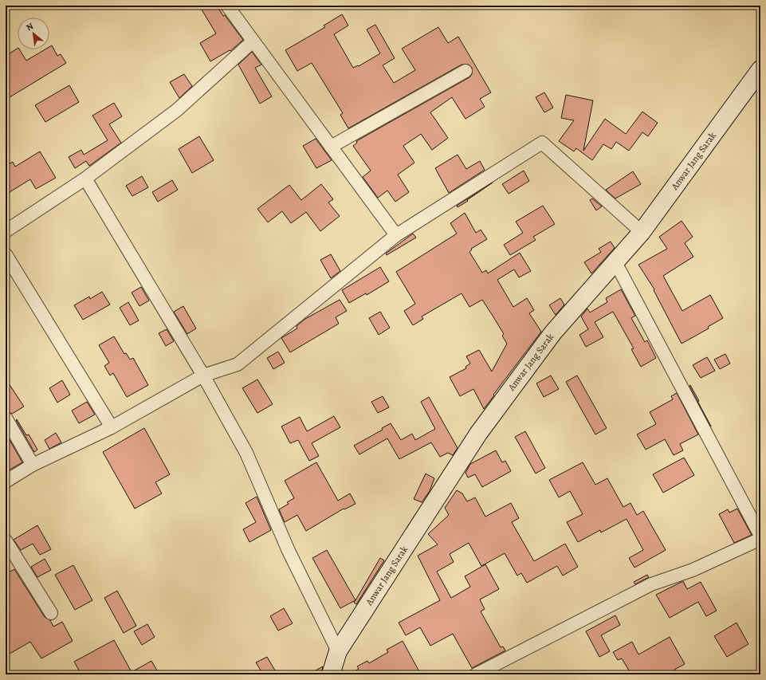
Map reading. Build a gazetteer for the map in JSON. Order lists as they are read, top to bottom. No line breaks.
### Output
{"streets":{"main road":["Anwar Jang Sarak"]},"north":"top left"}
